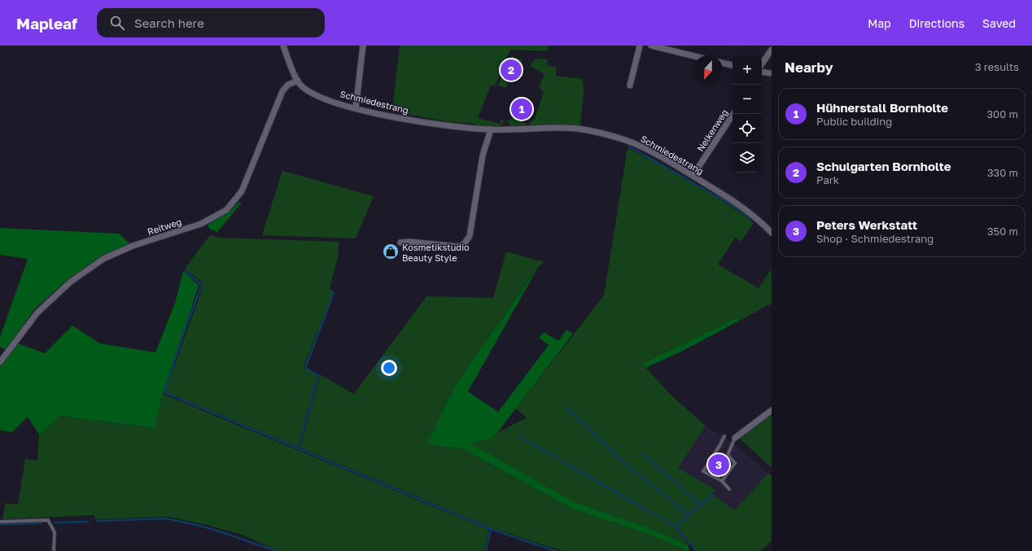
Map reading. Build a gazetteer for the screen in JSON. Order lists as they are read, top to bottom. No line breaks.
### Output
{"streets":{"street":["Schmiedestrang","Nelkenweg","Reitweg"]},"crossings":[["Schmiedestrang","Nelkenweg"],["Schmiedestrang","Reitweg"]],"places":{"shop":["Kosmetikstudio Beauty Style"]},"north":"bottom","page":{"header":"Mapleaf","search":"Search here","nav":["Map","Directions","Saved"],"heading":["Nearby","3 results"],"map_buttons":["+","−"],"pins":["2","1","3"],"list":[{"mark":"1","name":"Hühnerstall Bornholte","note":"Public building","value":"300 m"},{"mark":"2","name":"Schulgarten Bornholte","note":"Park","value":"330 m"},{"mark":"3","name":"Peters Werkstatt","note":"Shop · Schmiedestrang","value":"350 m"}]}}
